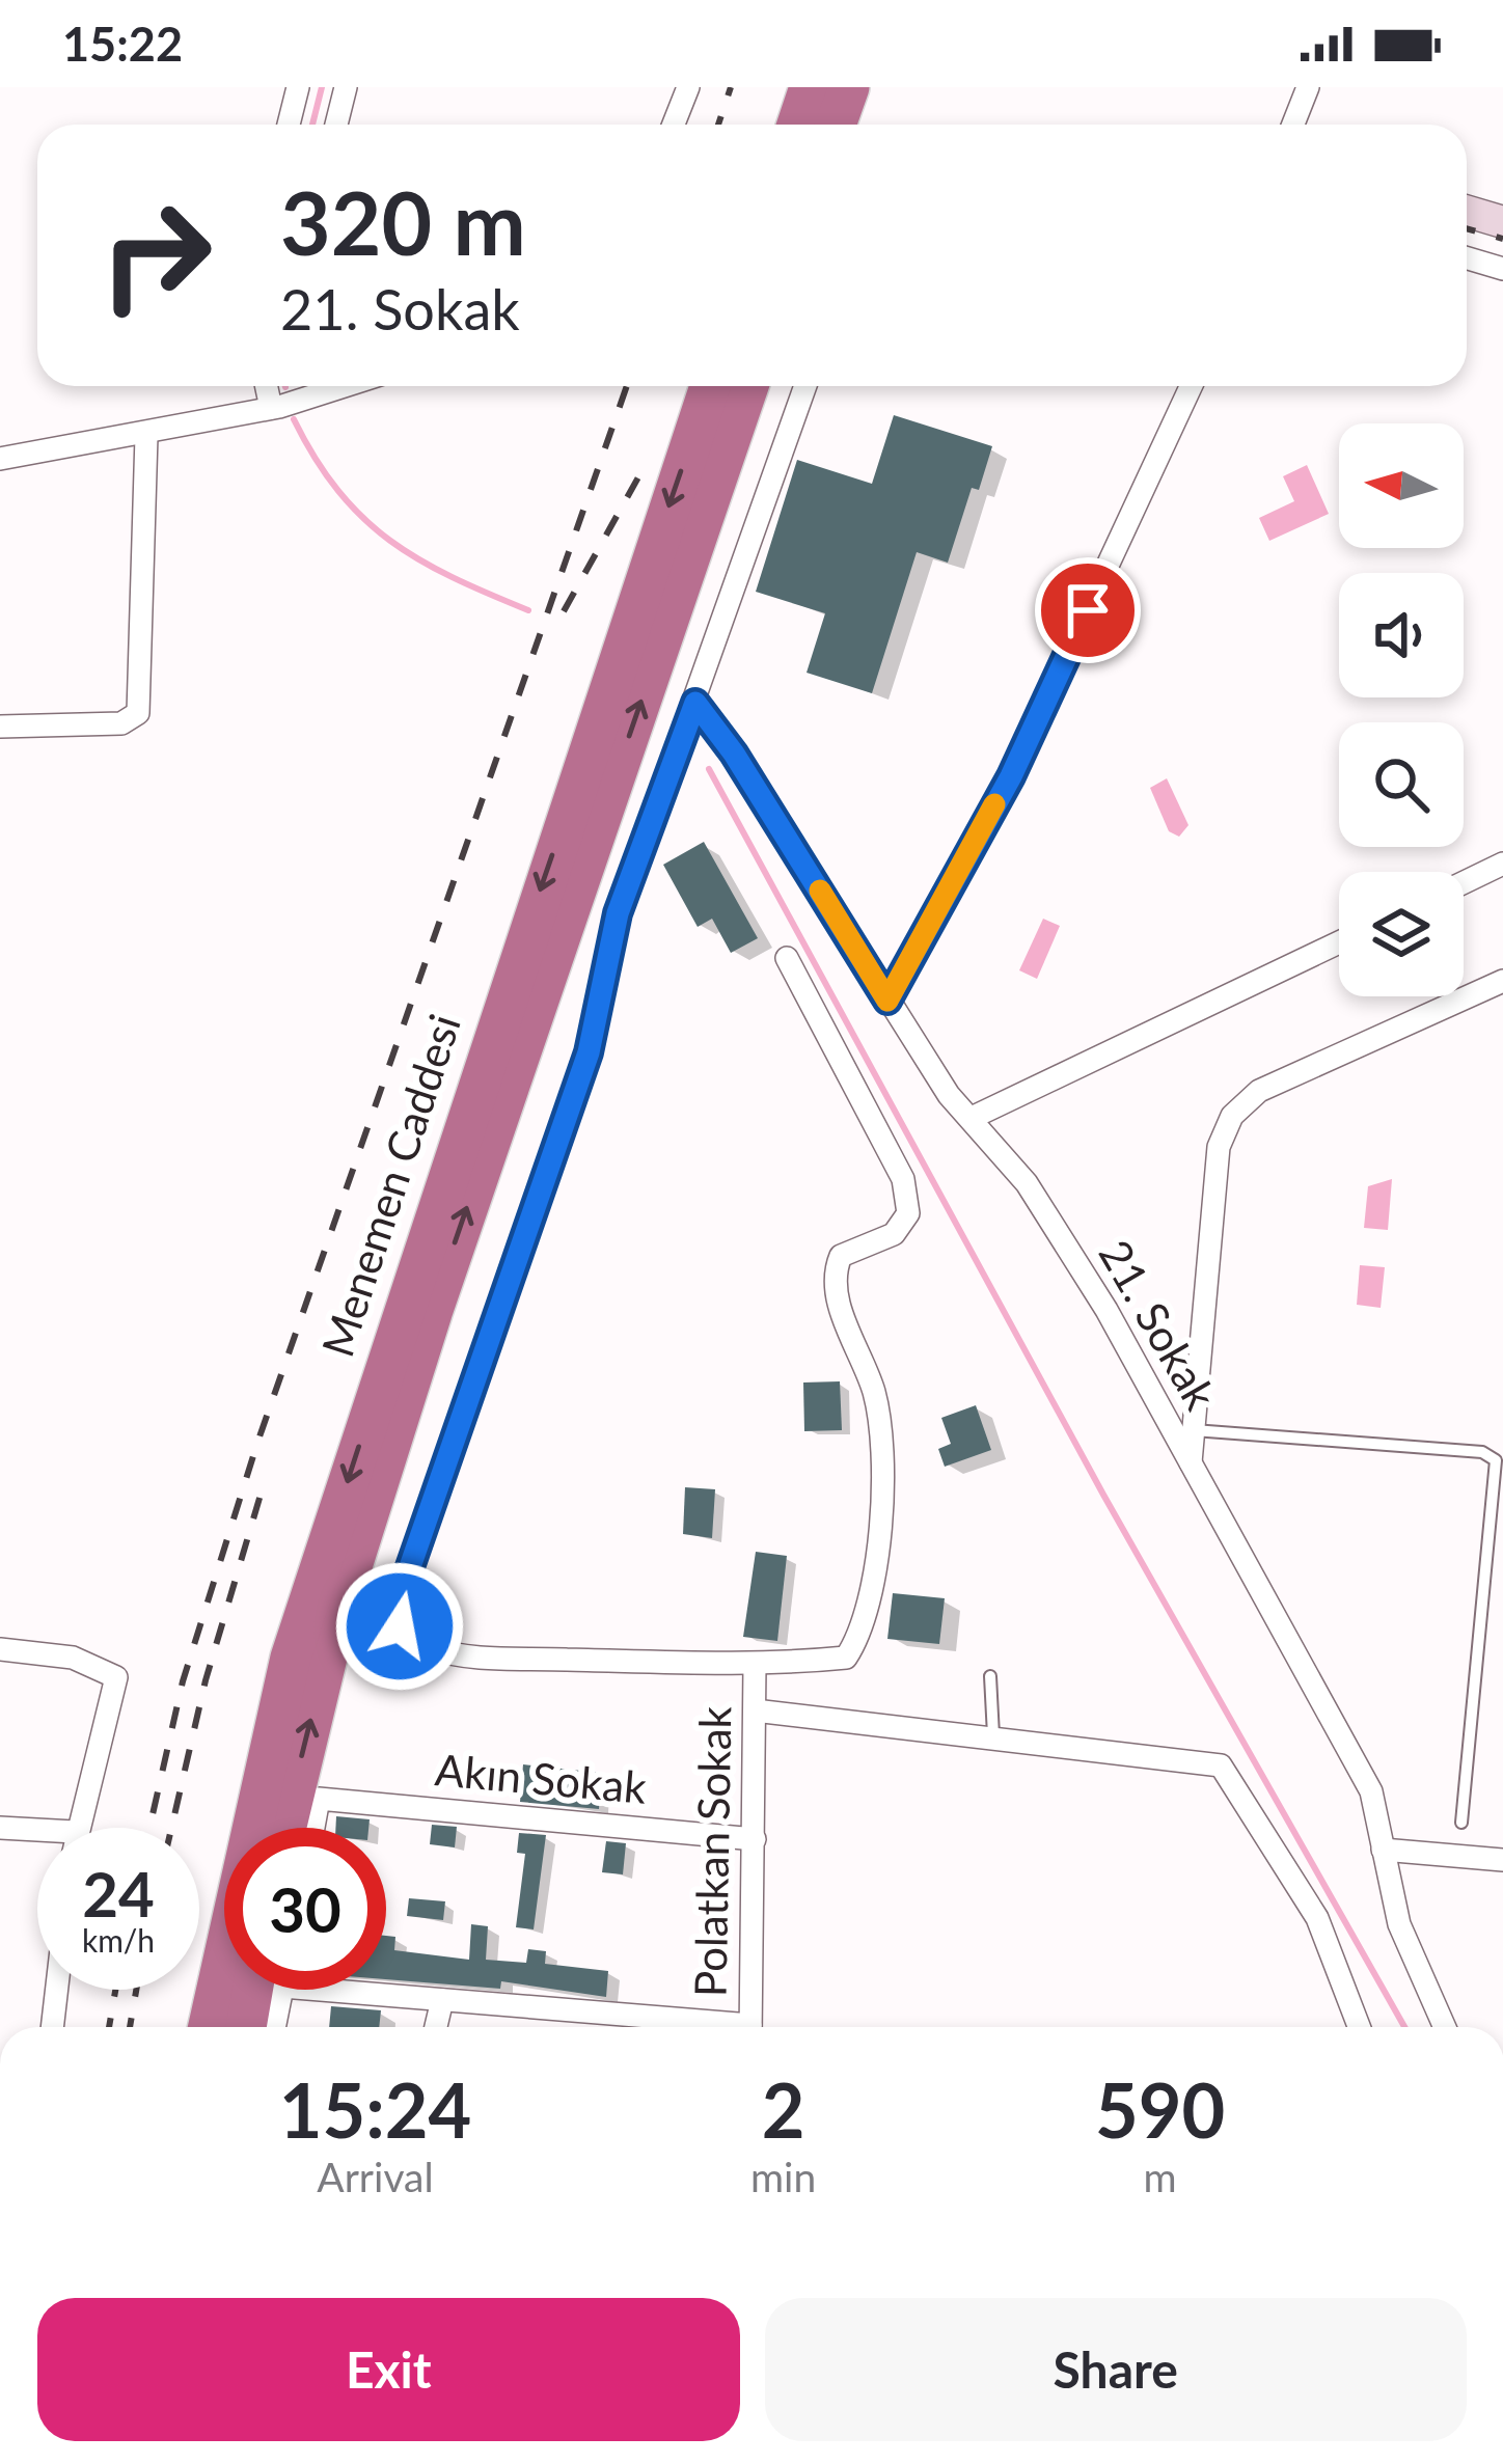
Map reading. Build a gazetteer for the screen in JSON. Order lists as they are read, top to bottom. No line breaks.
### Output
{"streets":{"highway":["Menemen Caddesi"],"street":["21. Sokak","Akın Sokak","Polatkan Sokak"]},"crossings":[["Akın Sokak","Polatkan Sokak"]],"north":"left","page":{"status":"15:22","turn":["320 m","21. Sokak"],"speed":"24 km/h","limit":"30","eta":["15:24","Arrival","2","min","590","m"],"buttons":["Exit","Share"]}}
